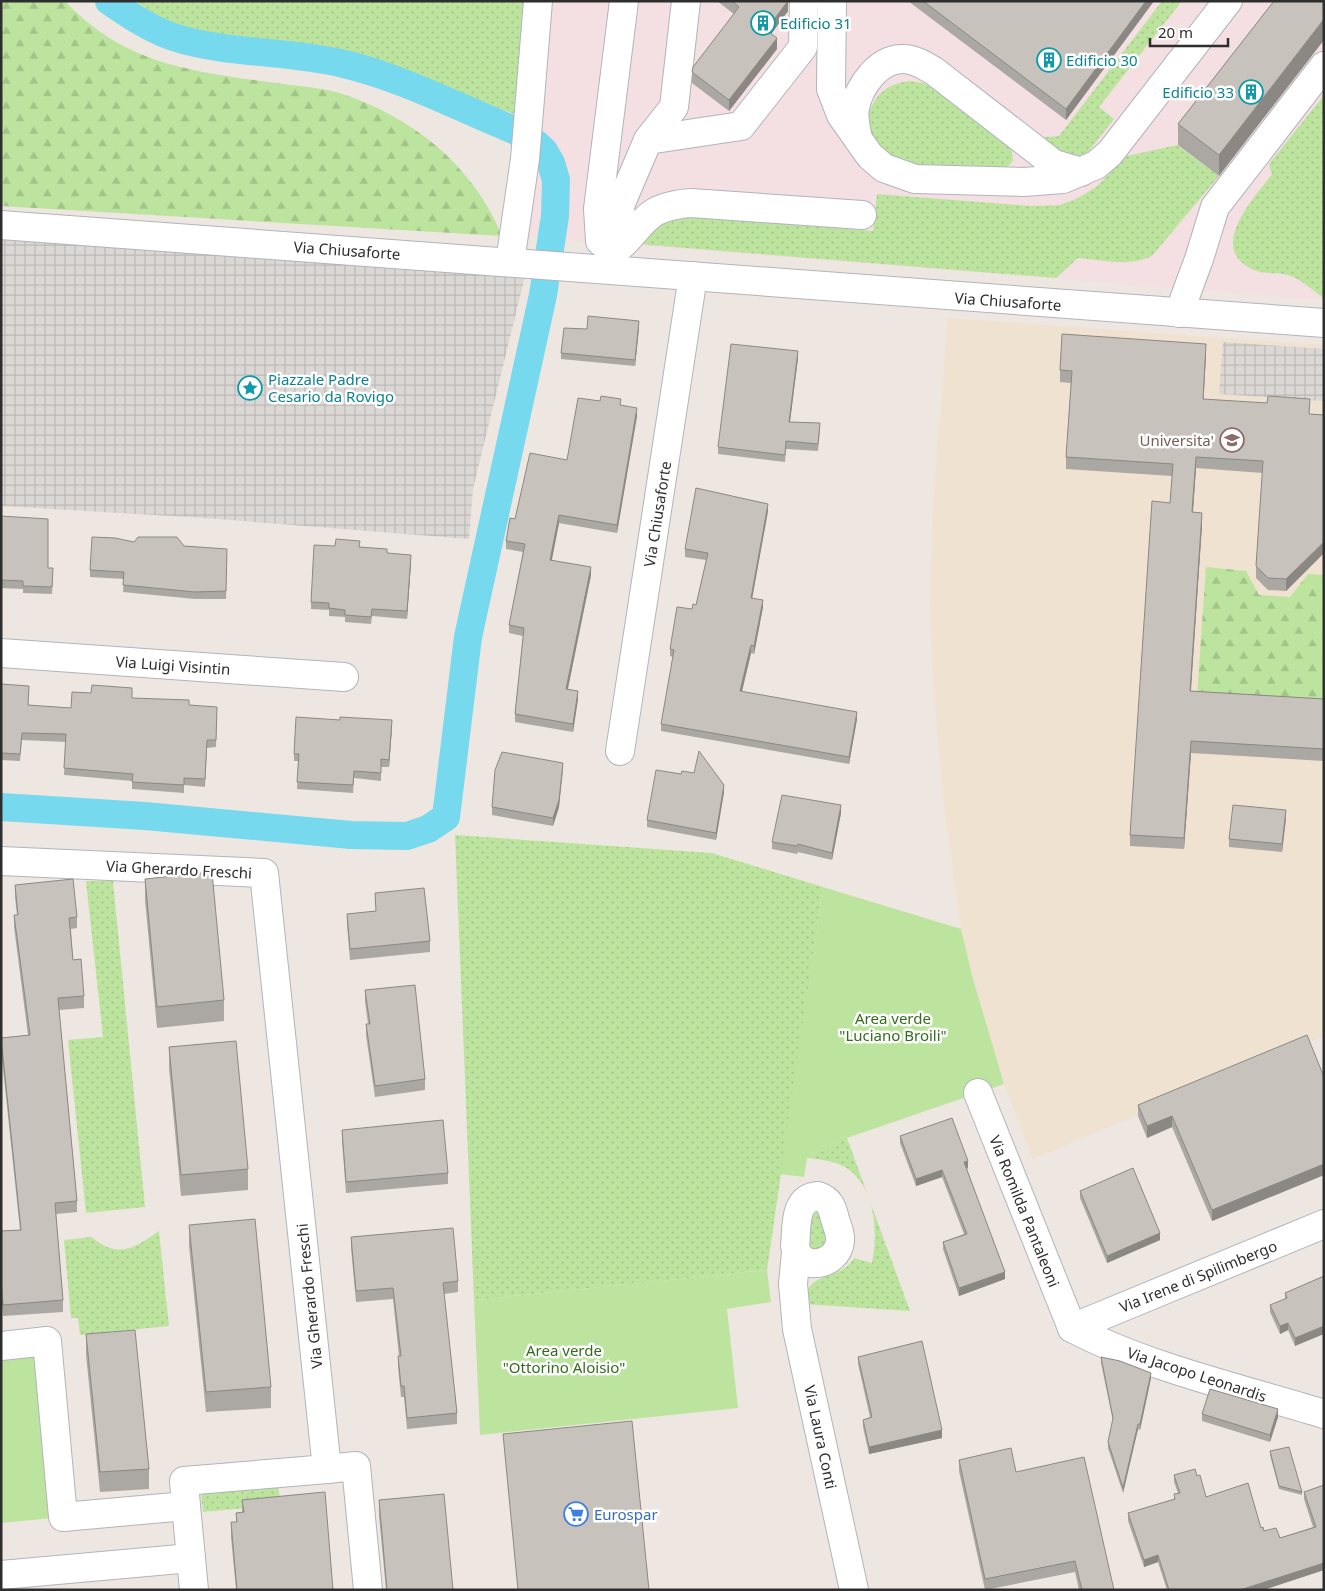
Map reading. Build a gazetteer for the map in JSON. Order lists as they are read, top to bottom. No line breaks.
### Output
{"streets":{"street":["Via Chiusaforte","Via Luigi Visintin","Via Gherardo Freschi","Via Romilda Pantaleoni","Via Irene di Spilimbergo","Via Jacopo Leonardis","Via Laura Conti"]},"crossings":[["Via Romilda Pantaleoni","Via Irene di Spilimbergo"],["Via Romilda Pantaleoni","Via Jacopo Leonardis"],["Via Irene di Spilimbergo","Via Jacopo Leonardis"]],"parks":["Area verde \"Luciano Broili\"","Area verde \"Ottorino Aloisio\""],"places":{"building":["Edificio 31","Edificio 30","Edificio 33"],"place":["Piazzale Padre Cesario da Rovigo"],"school or university":["Universita'"],"supermarket":["Eurospar"]},"scale_bar":"20 m"}
